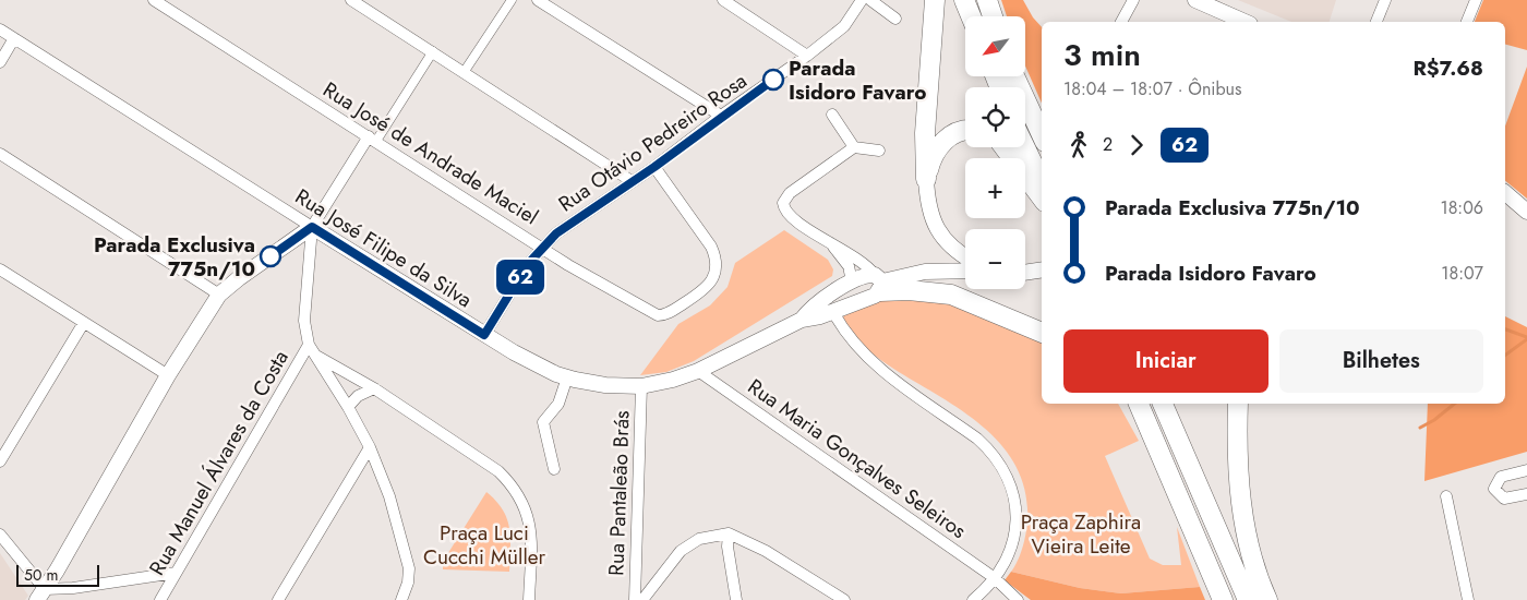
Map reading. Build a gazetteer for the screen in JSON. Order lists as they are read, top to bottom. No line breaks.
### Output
{"streets":{"main road":["Rua José Filipe da Silva"],"street":["Rua Otávio Pedreiro Rosa","Rua José de Andrade Maciel","Rua Maria Gonçalves Seleiros","Rua Manuel Álvares da Costa","Rua Pantaleão Brás"]},"crossings":[["Rua Otávio Pedreiro Rosa","Rua José de Andrade Maciel"],["Rua Otávio Pedreiro Rosa","Rua José Filipe da Silva"],["Rua José Filipe da Silva","Rua Maria Gonçalves Seleiros"],["Rua José Filipe da Silva","Rua Pantaleão Brás"]],"parks":["Praça Zaphira Vieira Leite","Praça Luci Cucchi Müller"],"places":["Parada Isidoro Favaro","Parada Exclusiva 775n/10"],"lines":["bus line 62"],"scale_bar":"50 m","north":"bottom left","page":{"on_map":"62","map_buttons":["+","−"],"heading":["3 min","18:04 – 18:07 · Ônibus","R$7.68"],"legs":["2","62"],"list":[{"name":"Parada Exclusiva 775n/10","value":"18:06"},{"name":"Parada Isidoro Favaro","value":"18:07"}],"buttons":["Iniciar","Bilhetes"],"scale":"50 m"}}
